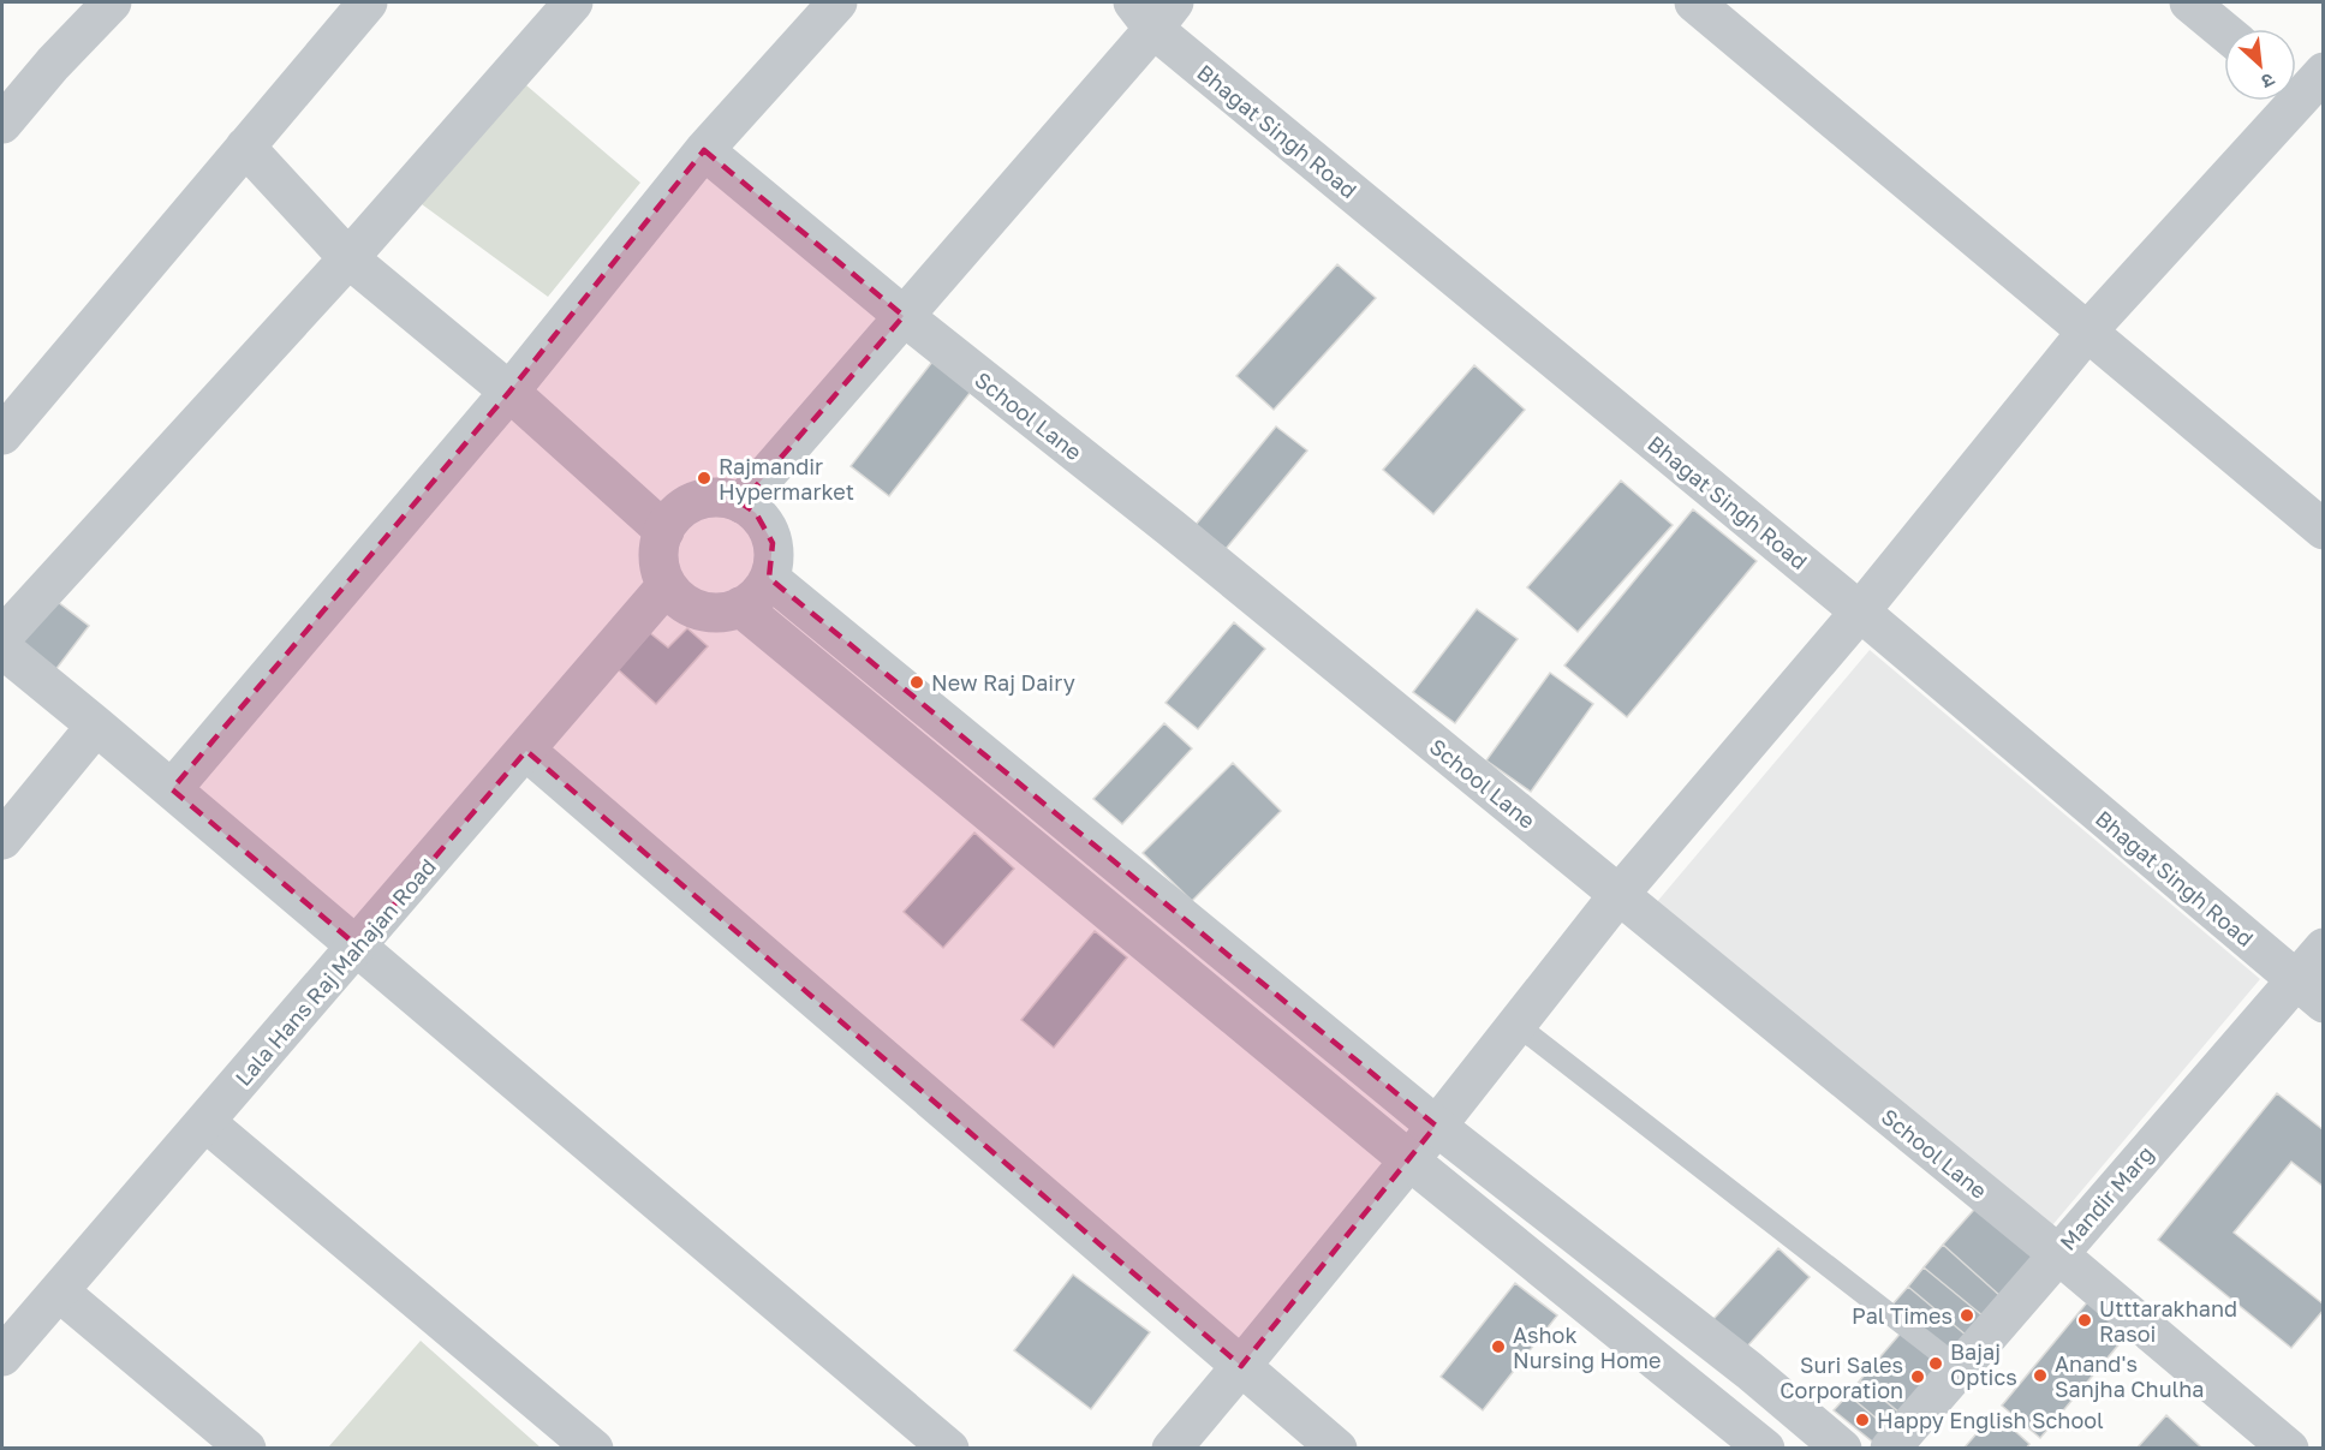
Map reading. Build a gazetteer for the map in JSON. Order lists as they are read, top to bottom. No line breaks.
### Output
{"streets":{"street":["Bhagat Singh Road","School Lane","Lala Hans Raj Mahajan Road","Mandir Marg"]},"crossings":[["Bhagat Singh Road","Mandir Marg"],["School Lane","Mandir Marg"]],"places":["Rajmandir Hypermarket","New Raj Dairy","Pal Times","Utttarakhand Rasoi","Ashok Nursing Home","Bajaj Optics","Anand's Sanjha Chulha","Suri Sales Corporation","Happy English School"],"north":"bottom right"}
